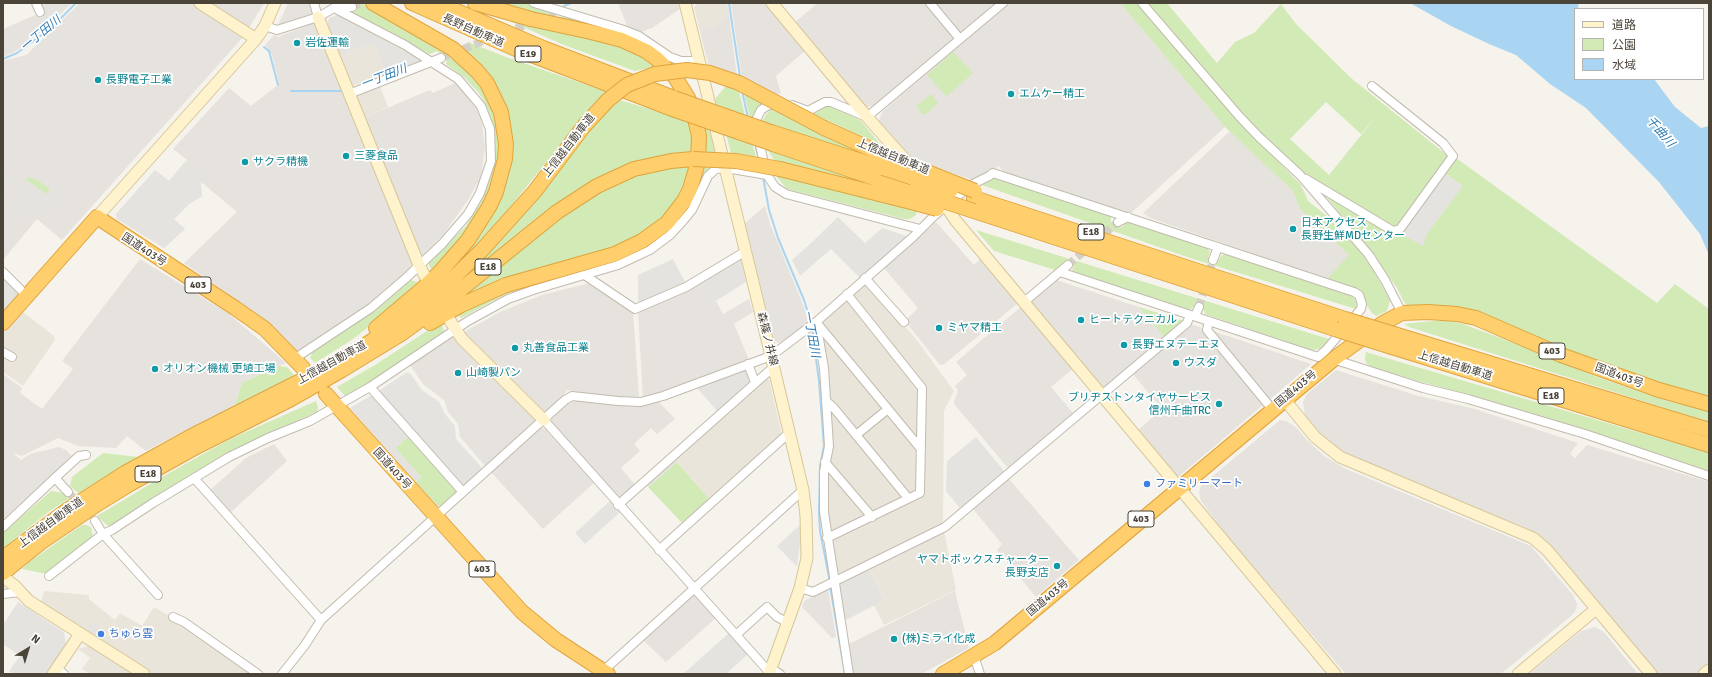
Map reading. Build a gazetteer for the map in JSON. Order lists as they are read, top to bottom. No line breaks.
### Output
{"streets":{"highway":["長野自動車道","E19","上信越自動車道","E18","国道403号","403"],"street":["森篠ノ井線"]},"crossings":[["長野自動車道","上信越自動車道"]],"water":["一丁田川","千曲川"],"places":["岩佐運輸","長野電子工業","エムケー精工","三菱食品","サクラ精機","日本アクセス 長野生鮮MDセンター","ヒートテクニカル","ミヤマ精工","長野エヌテーエヌ","丸善食品工業","ウスダ","オリオン機械 更埴工場","山崎製パン","ブリヂストンタイヤサービス 信州千曲TRC","ファミリーマート","ヤマトボックスチャーター 長野支店","ちゅら雲","(株)ミライ化成"],"legend":["道路","公園","水域"],"north":"top right"}
